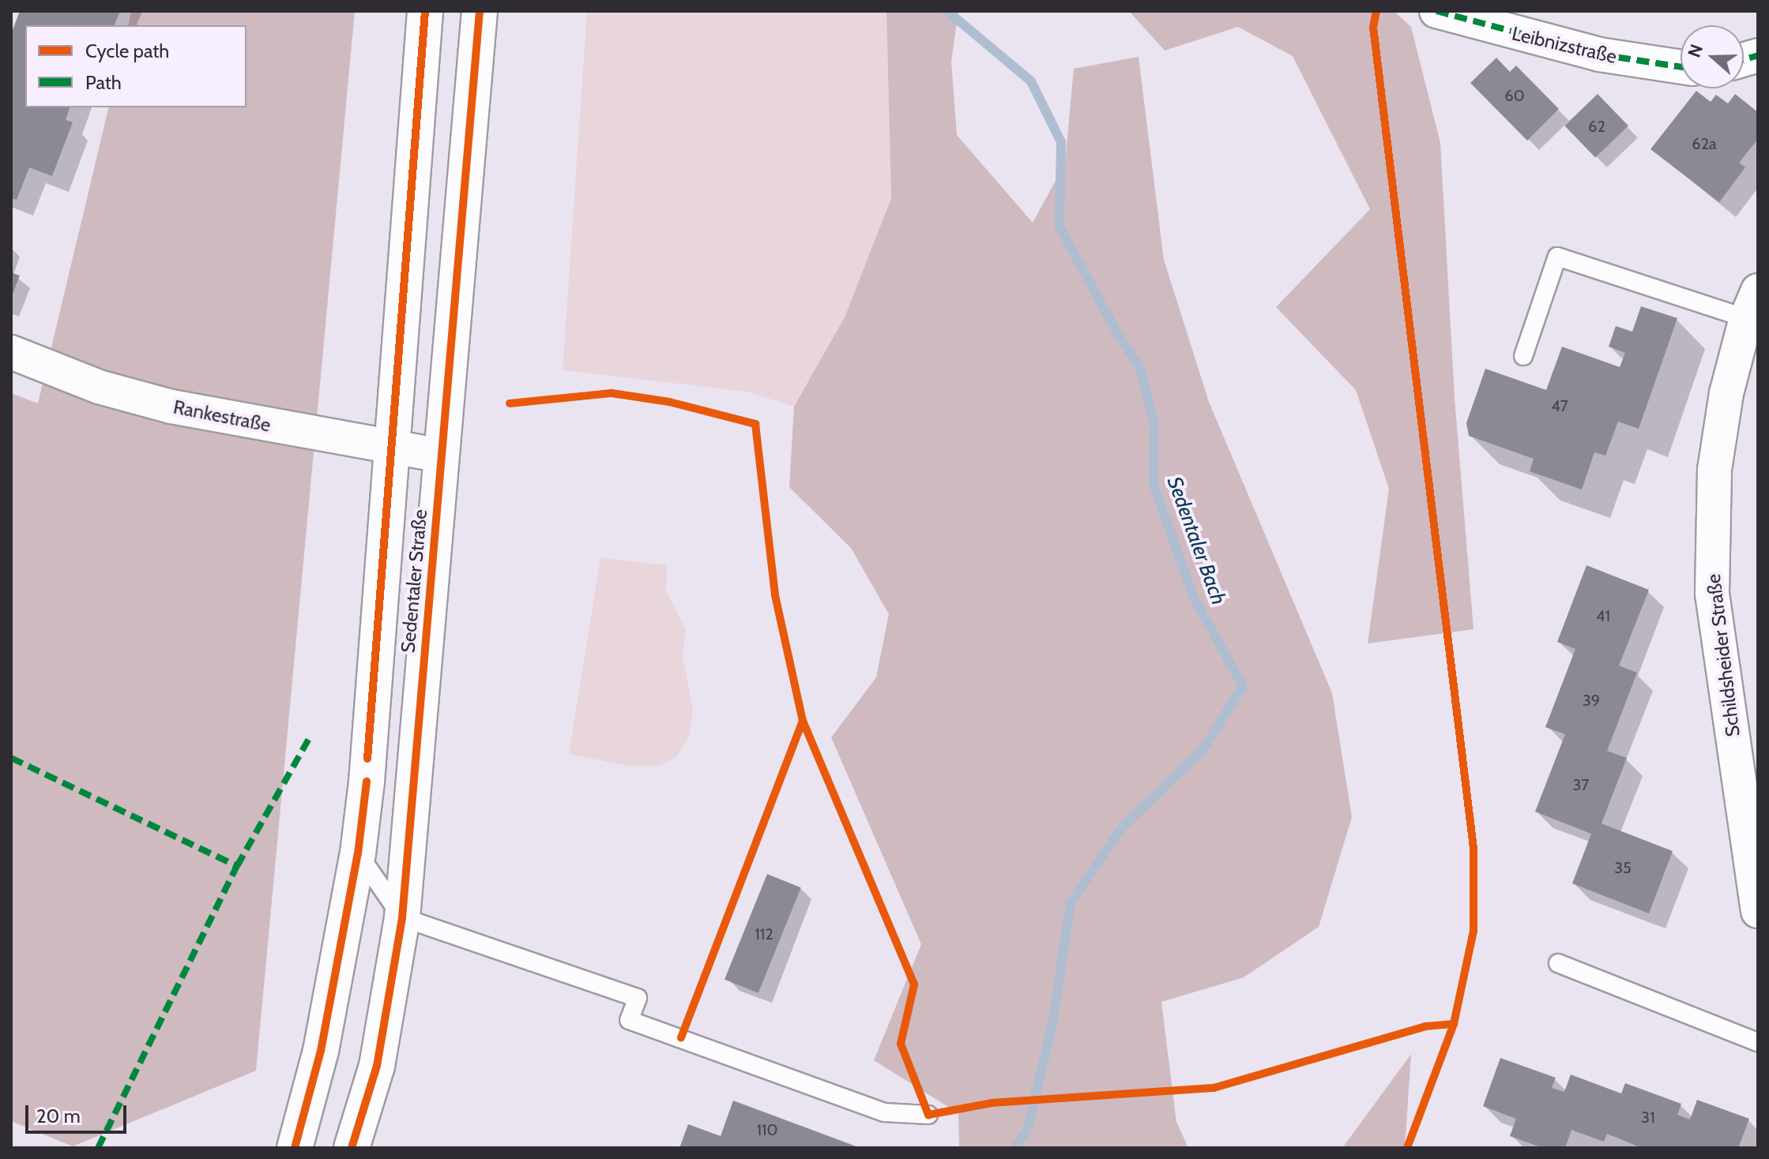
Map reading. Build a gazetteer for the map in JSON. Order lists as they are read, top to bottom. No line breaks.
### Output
{"streets":{"street":["Leibnizstraße","Rankestraße","Sedentaler Straße","Schildsheider Straße"]},"crossings":[["Rankestraße","Sedentaler Straße"]],"water":["Sedentaler Bach"],"house_numbers":["60","62","62a","47","41","39","37","35","112","31","110"],"legend":["Cycle path","Path"],"scale_bar":"20 m","north":"left"}
